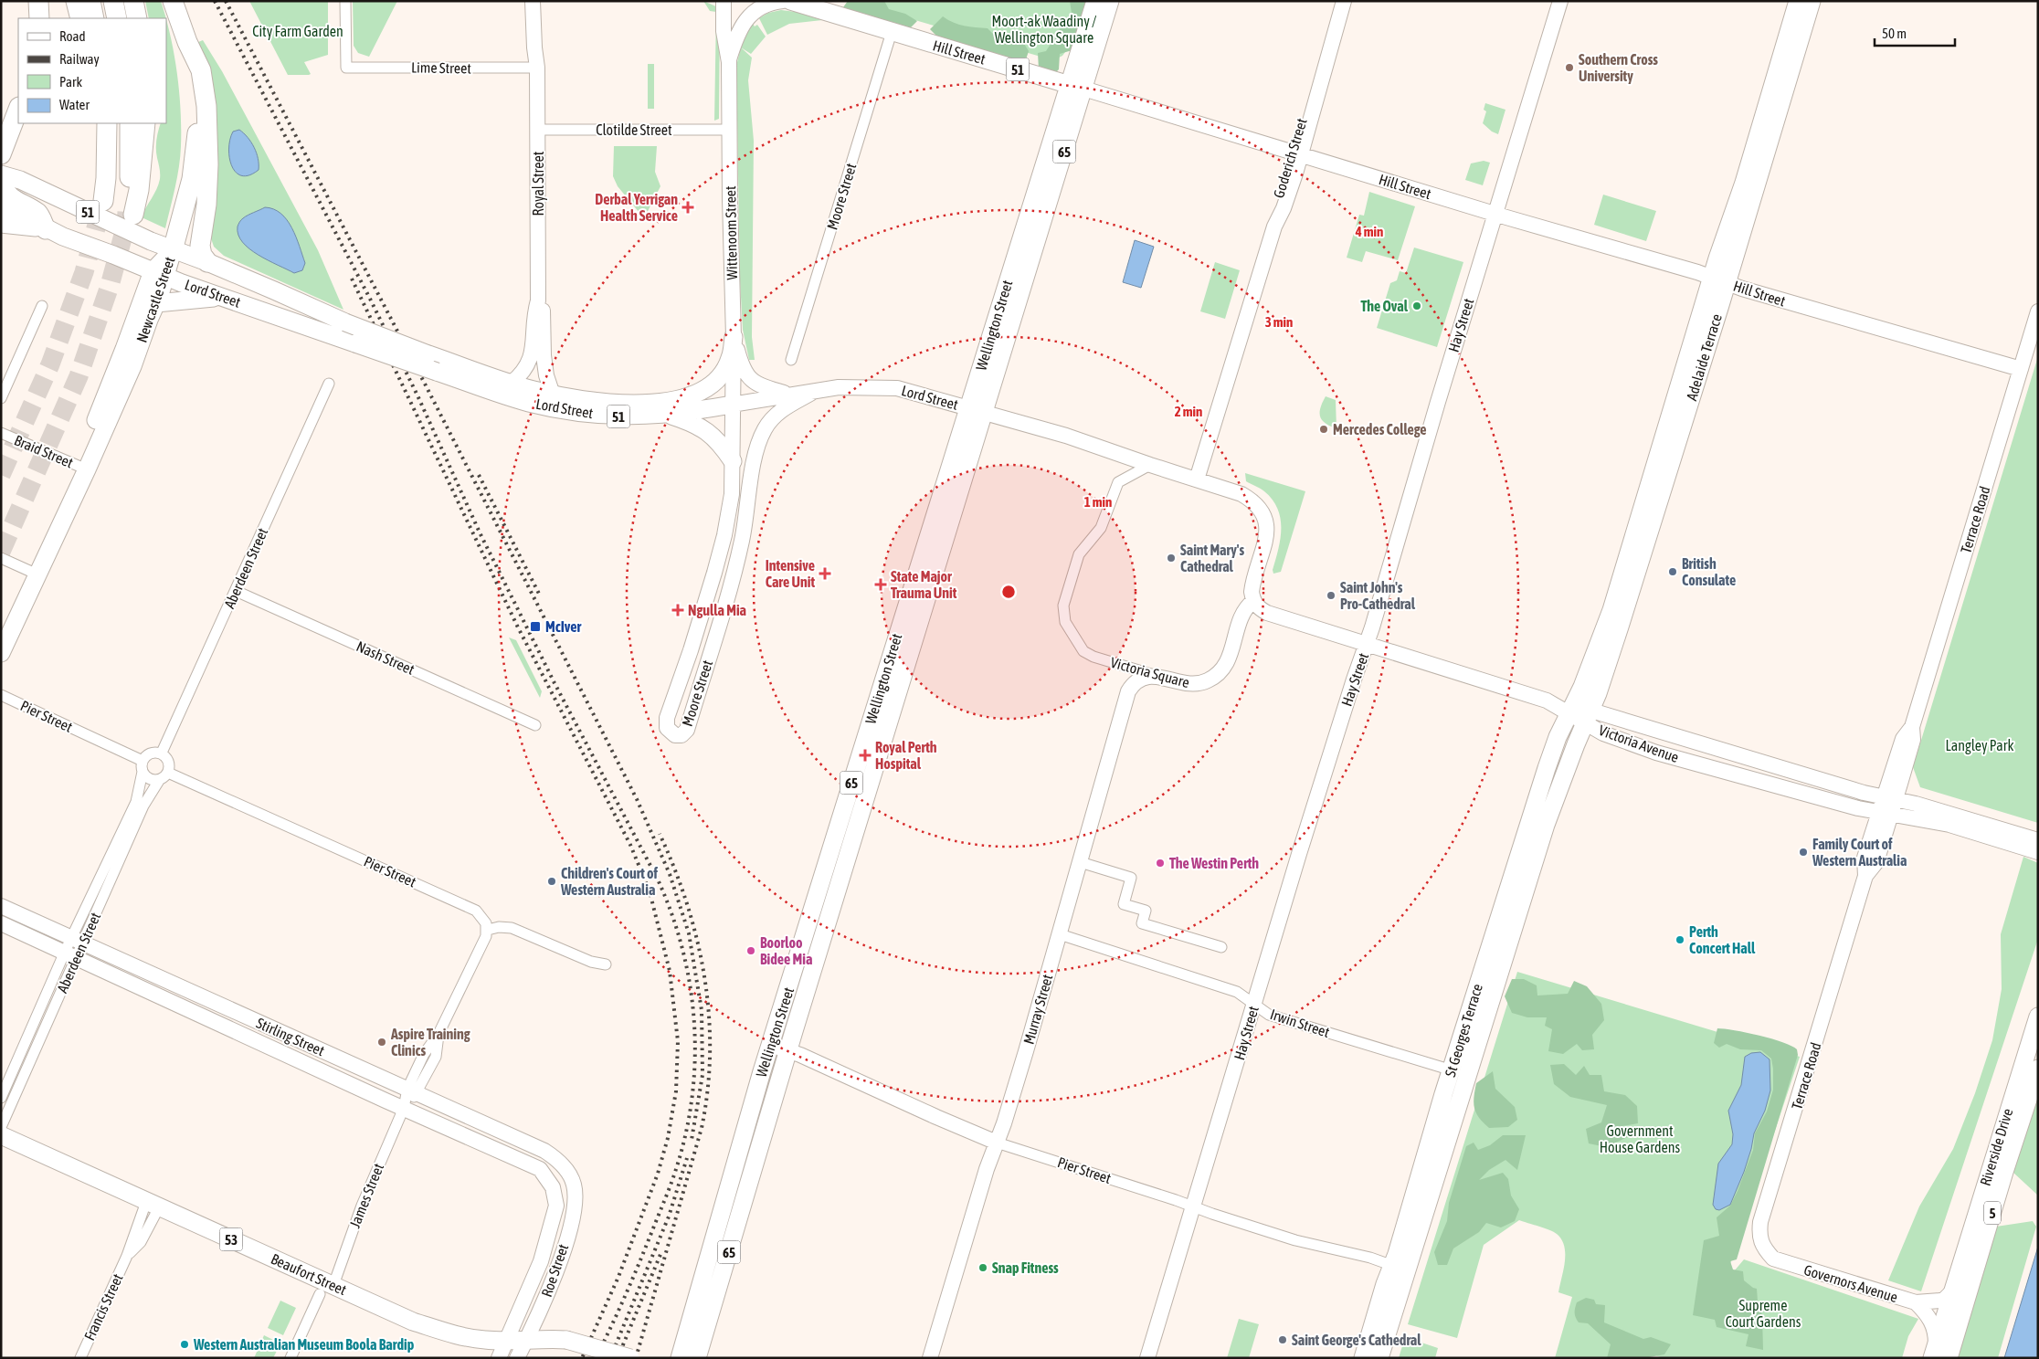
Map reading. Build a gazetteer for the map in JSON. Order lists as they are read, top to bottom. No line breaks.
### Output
{"streets":{"main road":["Hill Street","51","65","Goderich Street","Royal Street","Moore Street","Wittenoom Street","Lord Street","Newcastle Street","Wellington Street","Hay Street","Adelaide Terrace","Terrace Road","Victoria Square","Pier Street","Victoria Avenue","Murray Street","St Georges Terrace","Stirling Street","Riverside Drive","5","53","Roe Street","Beaufort Street","Governors Avenue"],"street":["Lime Street","Clotilde Street","Braid Street","Aberdeen Street","Nash Street","Irwin Street","James Street","Francis Street"]},"crossings":[["Hill Street","Goderich Street"],["Hill Street","Moore Street"],["Hill Street","Wellington Street"],["Hill Street","Hay Street"],["Hill Street","Adelaide Terrace"],["Hill Street","Terrace Road"],["Lime Street","Royal Street"],["Clotilde Street","Royal Street"],["Clotilde Street","Wittenoom Street"],["Royal Street","Lord Street"],["Moore Street","Wittenoom Street"],["Moore Street","Lord Street"],["Wittenoom Street","Lord Street"],["Lord Street","Newcastle Street"],["Lord Street","Wellington Street"],["Lord Street","Victoria Square"],["Newcastle Street","Braid Street"],["Wellington Street","Pier Street"],["Hay Street","Pier Street"],["Hay Street","Victoria Avenue"],["Hay Street","Irwin Street"],["Adelaide Terrace","Victoria Avenue"],["Adelaide Terrace","St Georges Terrace"],["Terrace Road","Victoria Avenue"],["Terrace Road","Governors Avenue"],["Aberdeen Street","Nash Street"],["Aberdeen Street","Pier Street"],["Aberdeen Street","Stirling Street"],["Victoria Square","Victoria Avenue"],["Victoria Square","Murray Street"],["Pier Street","Murray Street"],["Pier Street","St Georges Terrace"],["Pier Street","James Street"],["Victoria Avenue","St Georges Terrace"],["Murray Street","Irwin Street"],["Irwin Street","St Georges Terrace"],["Stirling Street","James Street"],["Stirling Street","Roe Street"],["Riverside Drive","Governors Avenue"],["James Street","Beaufort Street"],["Roe Street","Beaufort Street"],["Beaufort Street","Francis Street"]],"parks":["Moort-ak Waadiny / Wellington Square","City Farm Garden","Langley Park","Government House Gardens","Supreme Court Gardens"],"places":{"other":["Southern Cross University","The Oval","Mercedes College","Saint Mary's Cathedral","British Consulate","Saint John's Pro-Cathedral","Family Court of Western Australia","The Westin Perth","Children's Court of Western Australia","Perth Concert Hall","Boorloo Bidee Mia","Aspire Training Clinics","Snap Fitness","Saint George's Cathedral","Western Australian Museum Boola Bardip"],"health":["Derbal Yerrigan Health Service","Intensive Care Unit","State Major Trauma Unit","Ngulla Mia","Royal Perth Hospital"],"transit":["McIver"]},"legend":["Road","Railway","Park","Water"],"scale_bar":"50 m","rings":["4 min","3 min","2 min","1 min"]}
